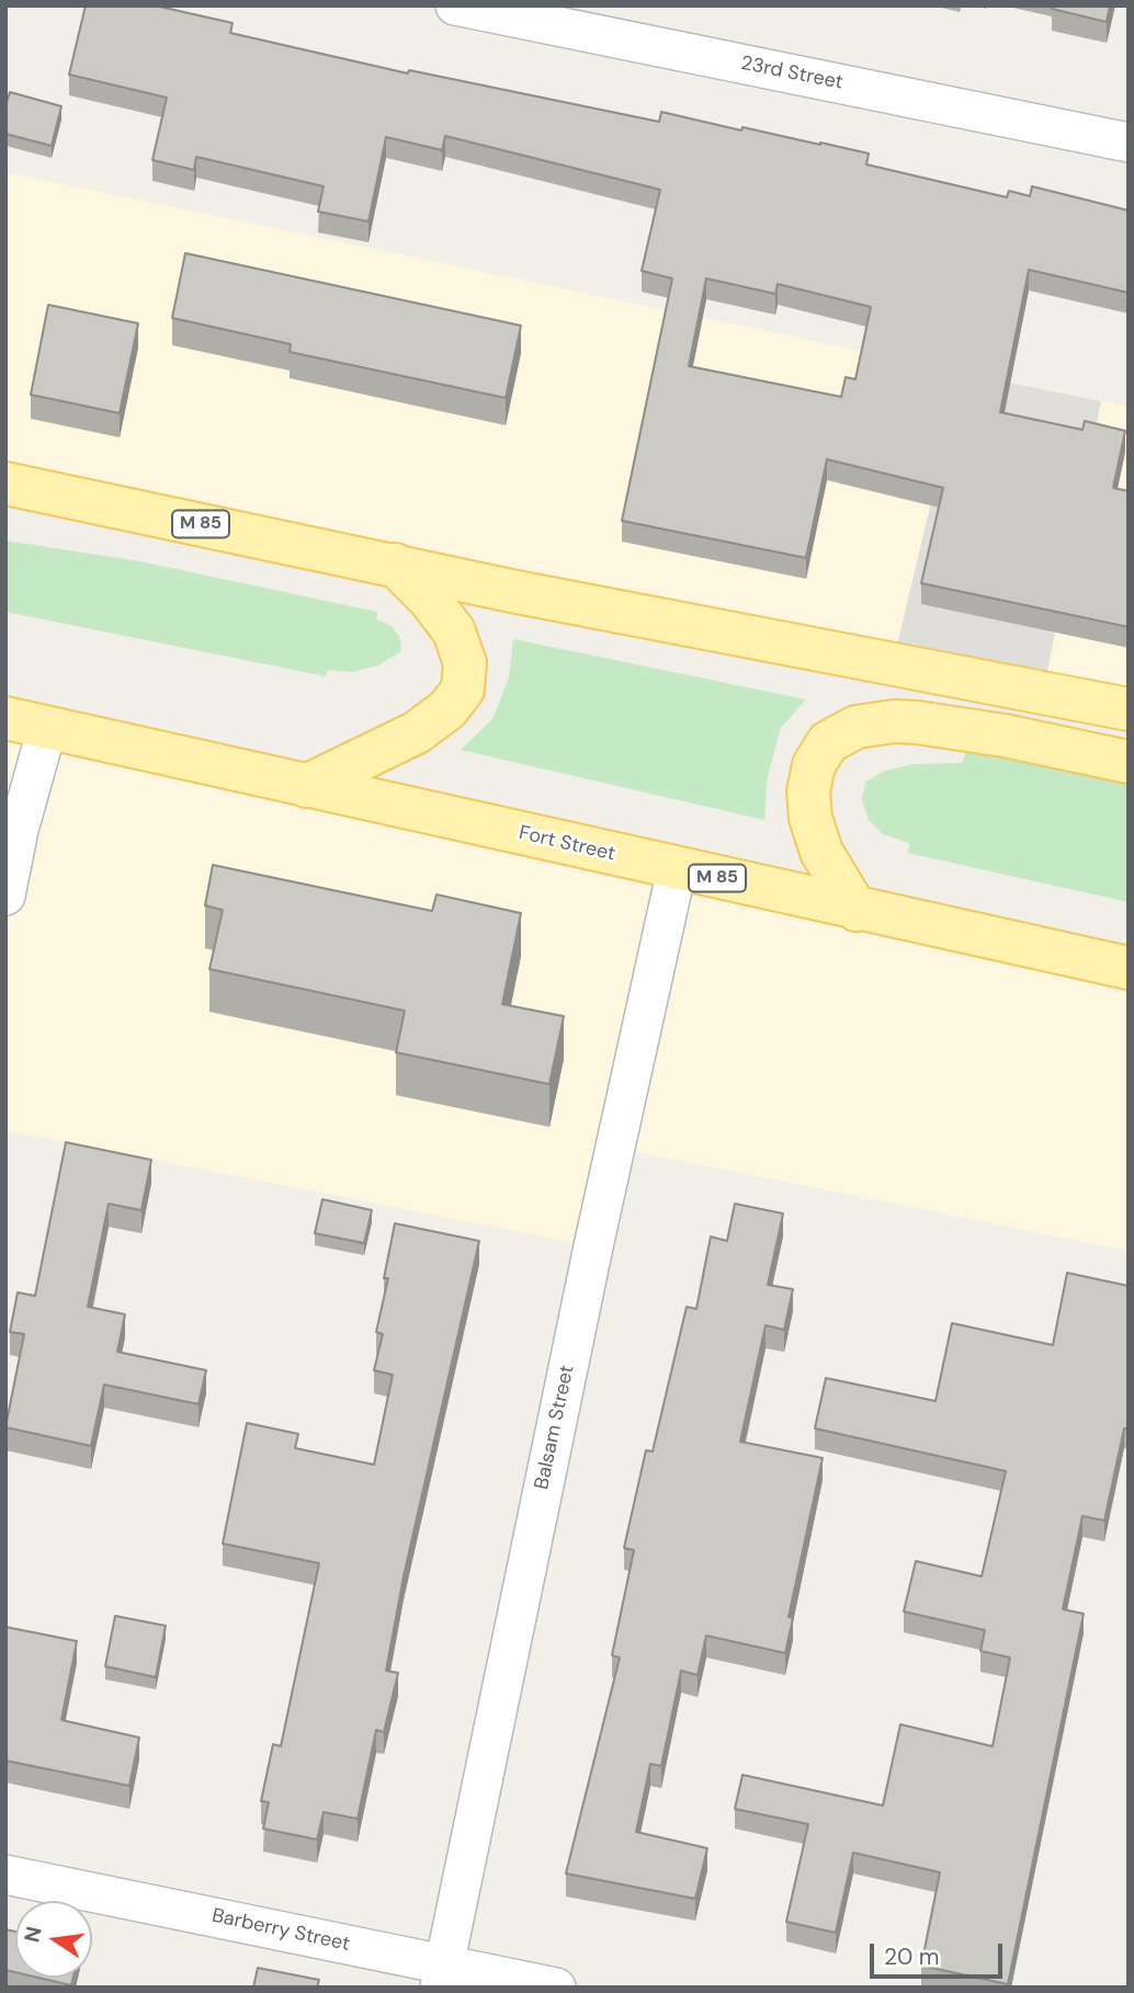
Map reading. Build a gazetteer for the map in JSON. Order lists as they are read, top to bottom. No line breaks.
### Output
{"streets":{"main road":["M 85","Fort Street"],"street":["23rd Street","Balsam Street","Barberry Street"]},"crossings":[["Fort Street","Balsam Street"],["Balsam Street","Barberry Street"]],"scale_bar":"20 m","north":"left"}
